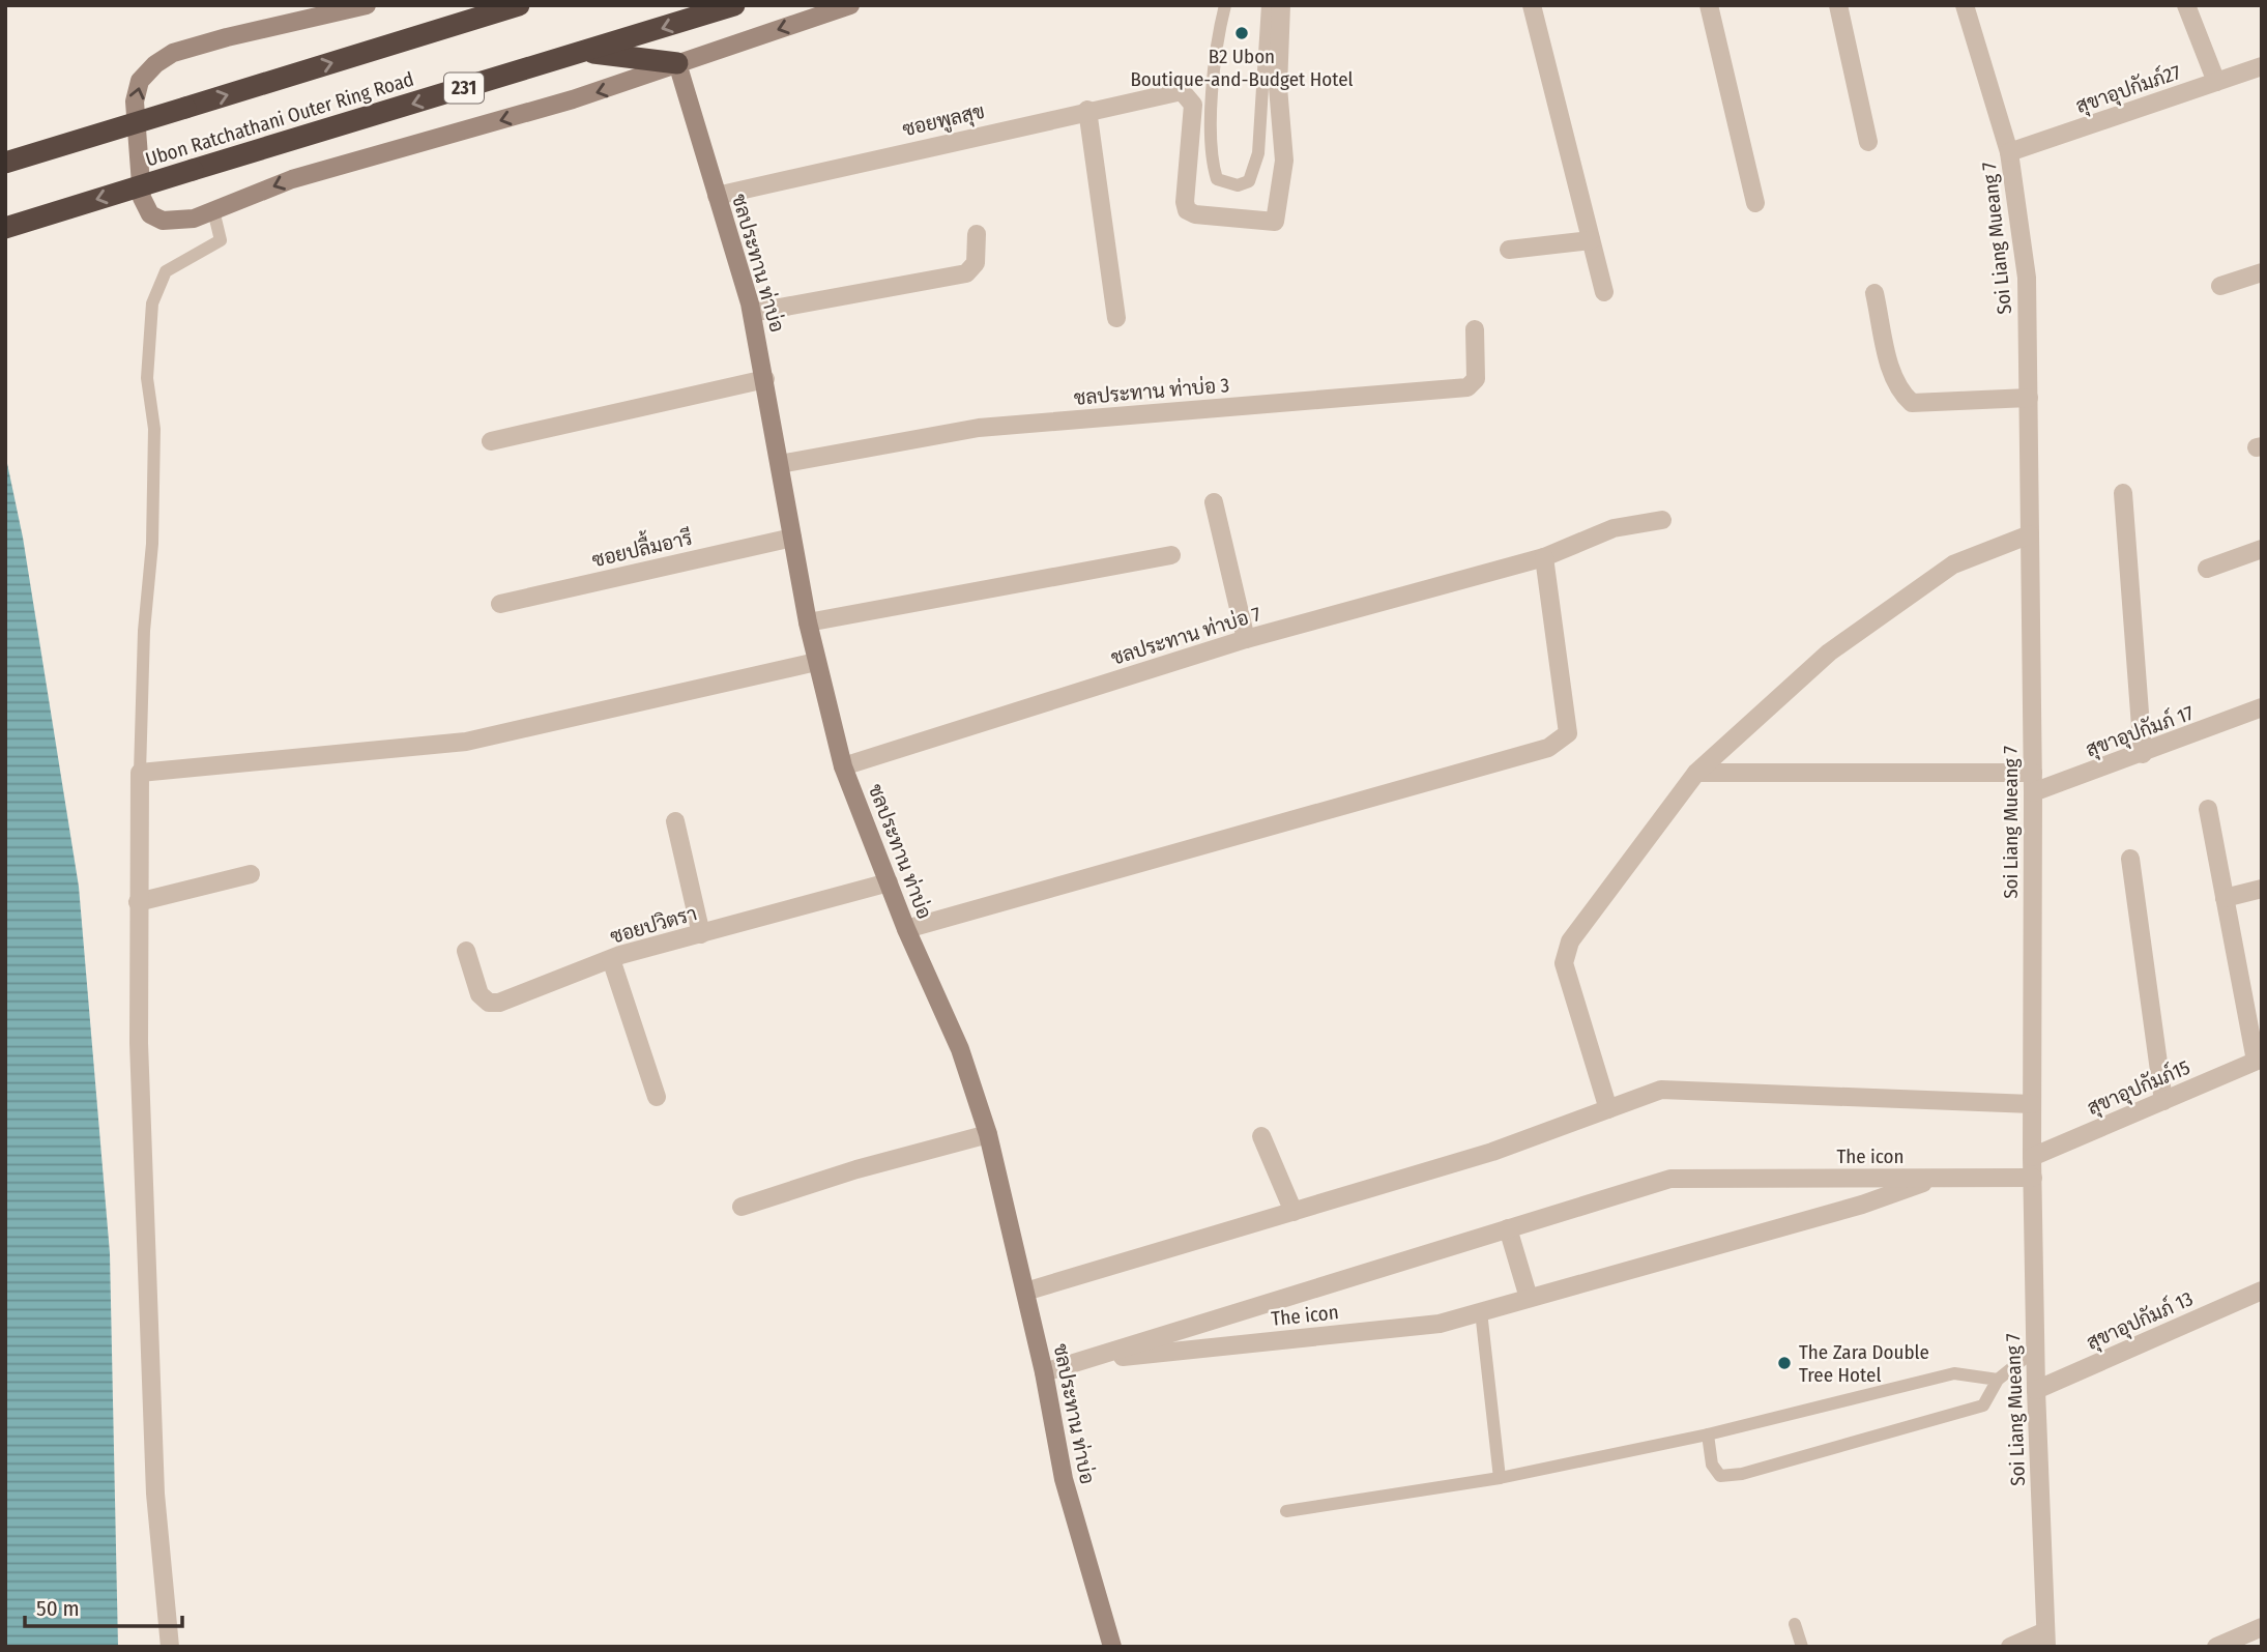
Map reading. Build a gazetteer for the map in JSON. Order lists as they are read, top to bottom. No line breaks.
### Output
{"streets":{"highway":["231","Ubon Ratchathani Outer Ring Road"],"street":["สุขาอุปกัมภ์27","ซอยพูลสุข","Soi Liang Mueang 7","ชลประทาน ท่าบ่อ","ชลประทาน ท่าบ่อ 3","ซอยปลื้มอารี","ชลประทาน ท่าบ่อ 7","สุขาอุปกัมภ์ 17","ซอยปวิตรา","สุขาอุปกัมภ์15","The icon","สุขาอุปกัมภ์ 13"]},"crossings":[["สุขาอุปกัมภ์27","Soi Liang Mueang 7"],["ซอยพูลสุข","ชลประทาน ท่าบ่อ"],["Soi Liang Mueang 7","สุขาอุปกัมภ์ 17"],["Soi Liang Mueang 7","สุขาอุปกัมภ์15"],["Soi Liang Mueang 7","The icon"],["Soi Liang Mueang 7","สุขาอุปกัมภ์ 13"],["ชลประทาน ท่าบ่อ","ชลประทาน ท่าบ่อ 3"],["ชลประทาน ท่าบ่อ","ซอยปลื้มอารี"],["ชลประทาน ท่าบ่อ","ชลประทาน ท่าบ่อ 7"],["ชลประทาน ท่าบ่อ","ซอยปวิตรา"],["ชลประทาน ท่าบ่อ","The icon"]],"places":["B2 Ubon Boutique-and-Budget Hotel","The Zara Double Tree Hotel"],"scale_bar":"50 m"}
